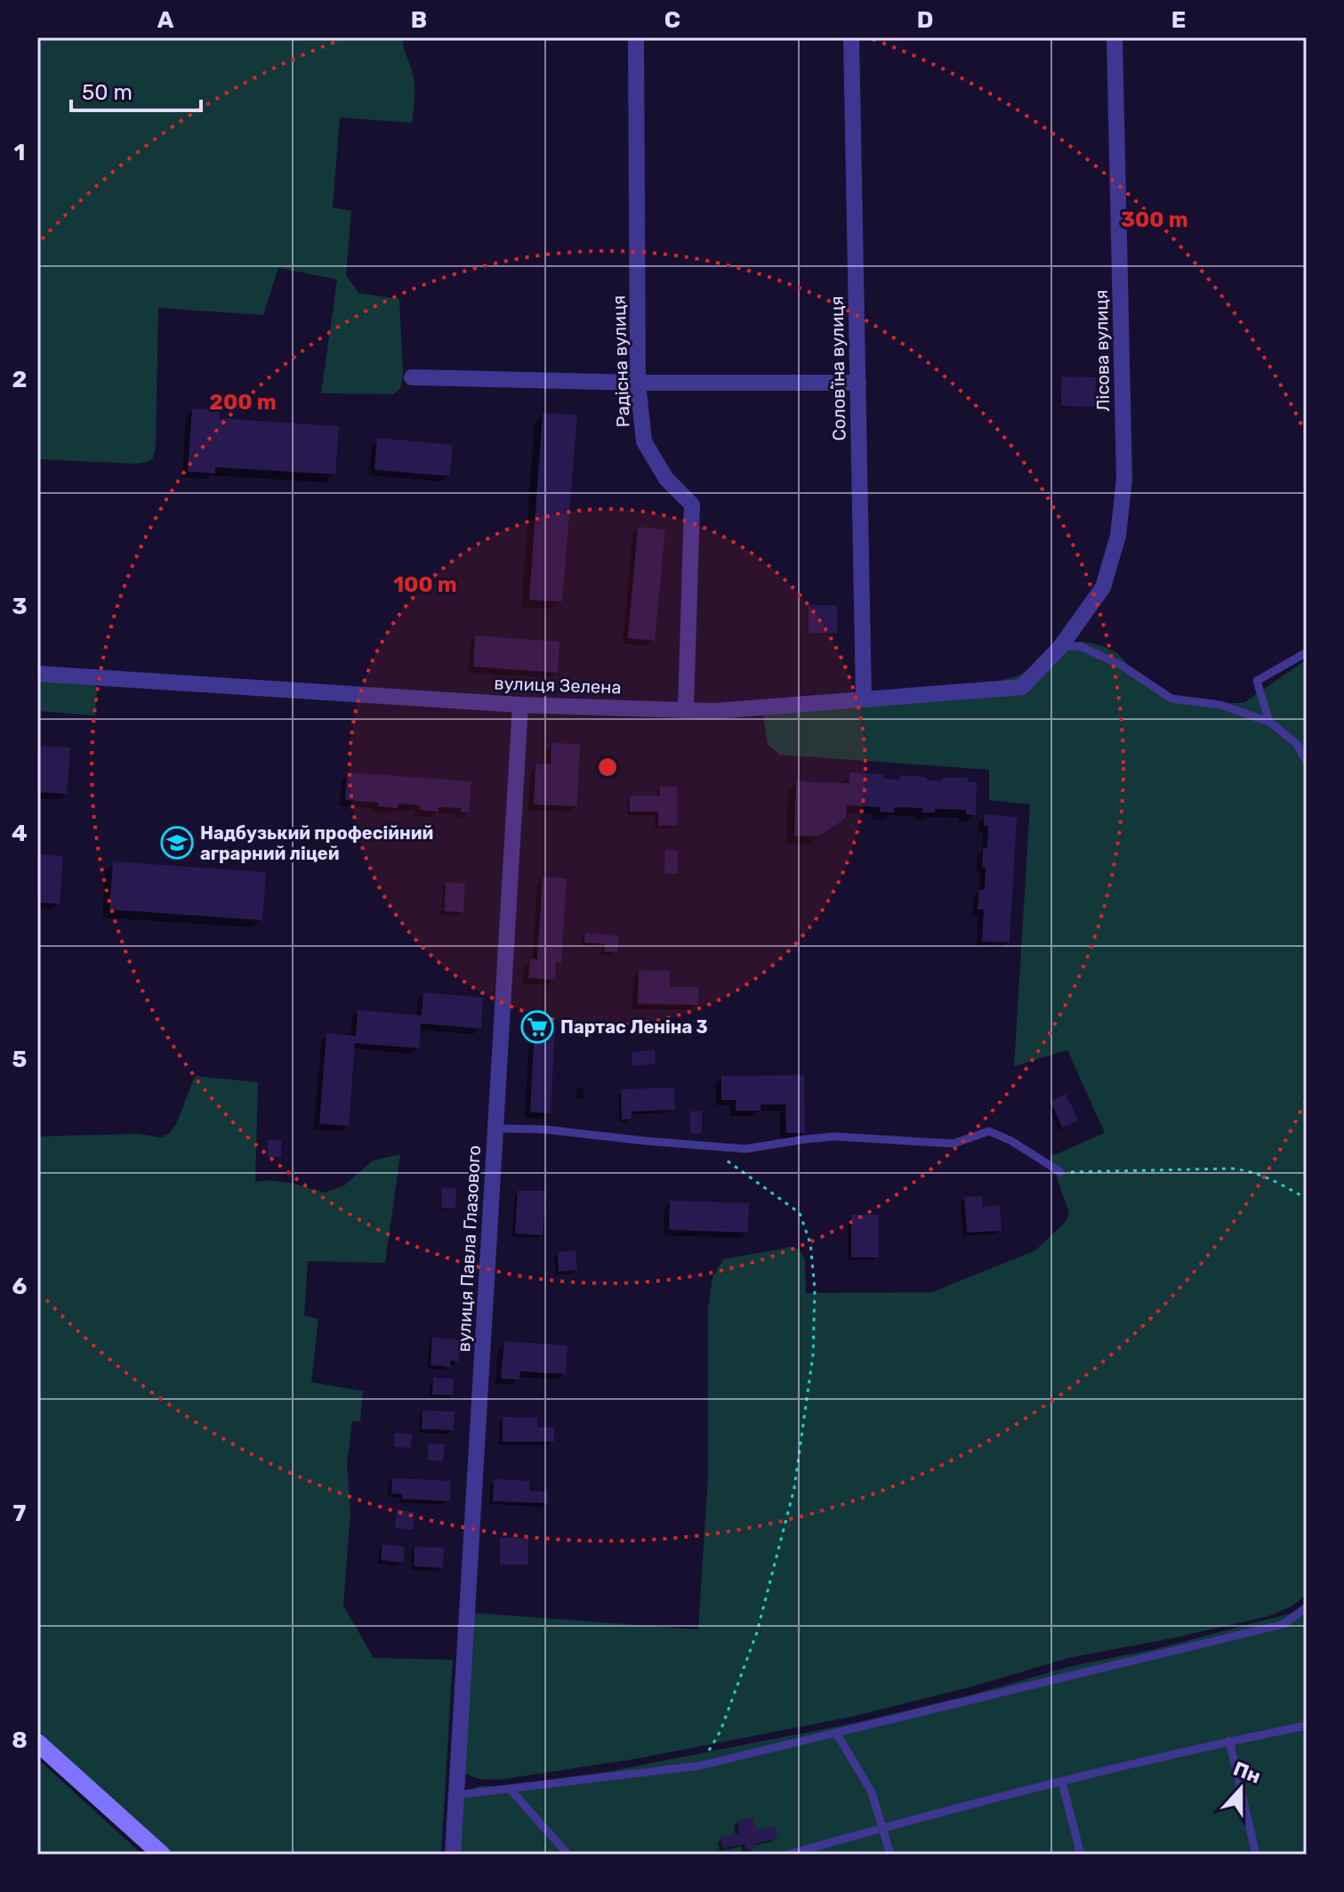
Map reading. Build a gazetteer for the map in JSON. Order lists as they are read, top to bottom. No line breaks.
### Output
{"streets":{"street":["Лісова вулиця","Радісна вулиця","Соловʼїна вулиця","вулиця Зелена","вулиця Павла Глазового"]},"crossings":[["Лісова вулиця","вулиця Зелена"],["Радісна вулиця","вулиця Зелена"],["Соловʼїна вулиця","вулиця Зелена"],["вулиця Зелена","вулиця Павла Глазового"]],"places":{"school or university":["Надбузький професійний аграрний ліцей"],"supermarket":["Партас Леніна 3"]},"scale_bar":"50 m","north":"top","grid":{"columns":["A","B","C","D","E"],"rows":["1","2","3","4","5","6","7","8"]},"rings":["300 m","200 m","100 m"]}
